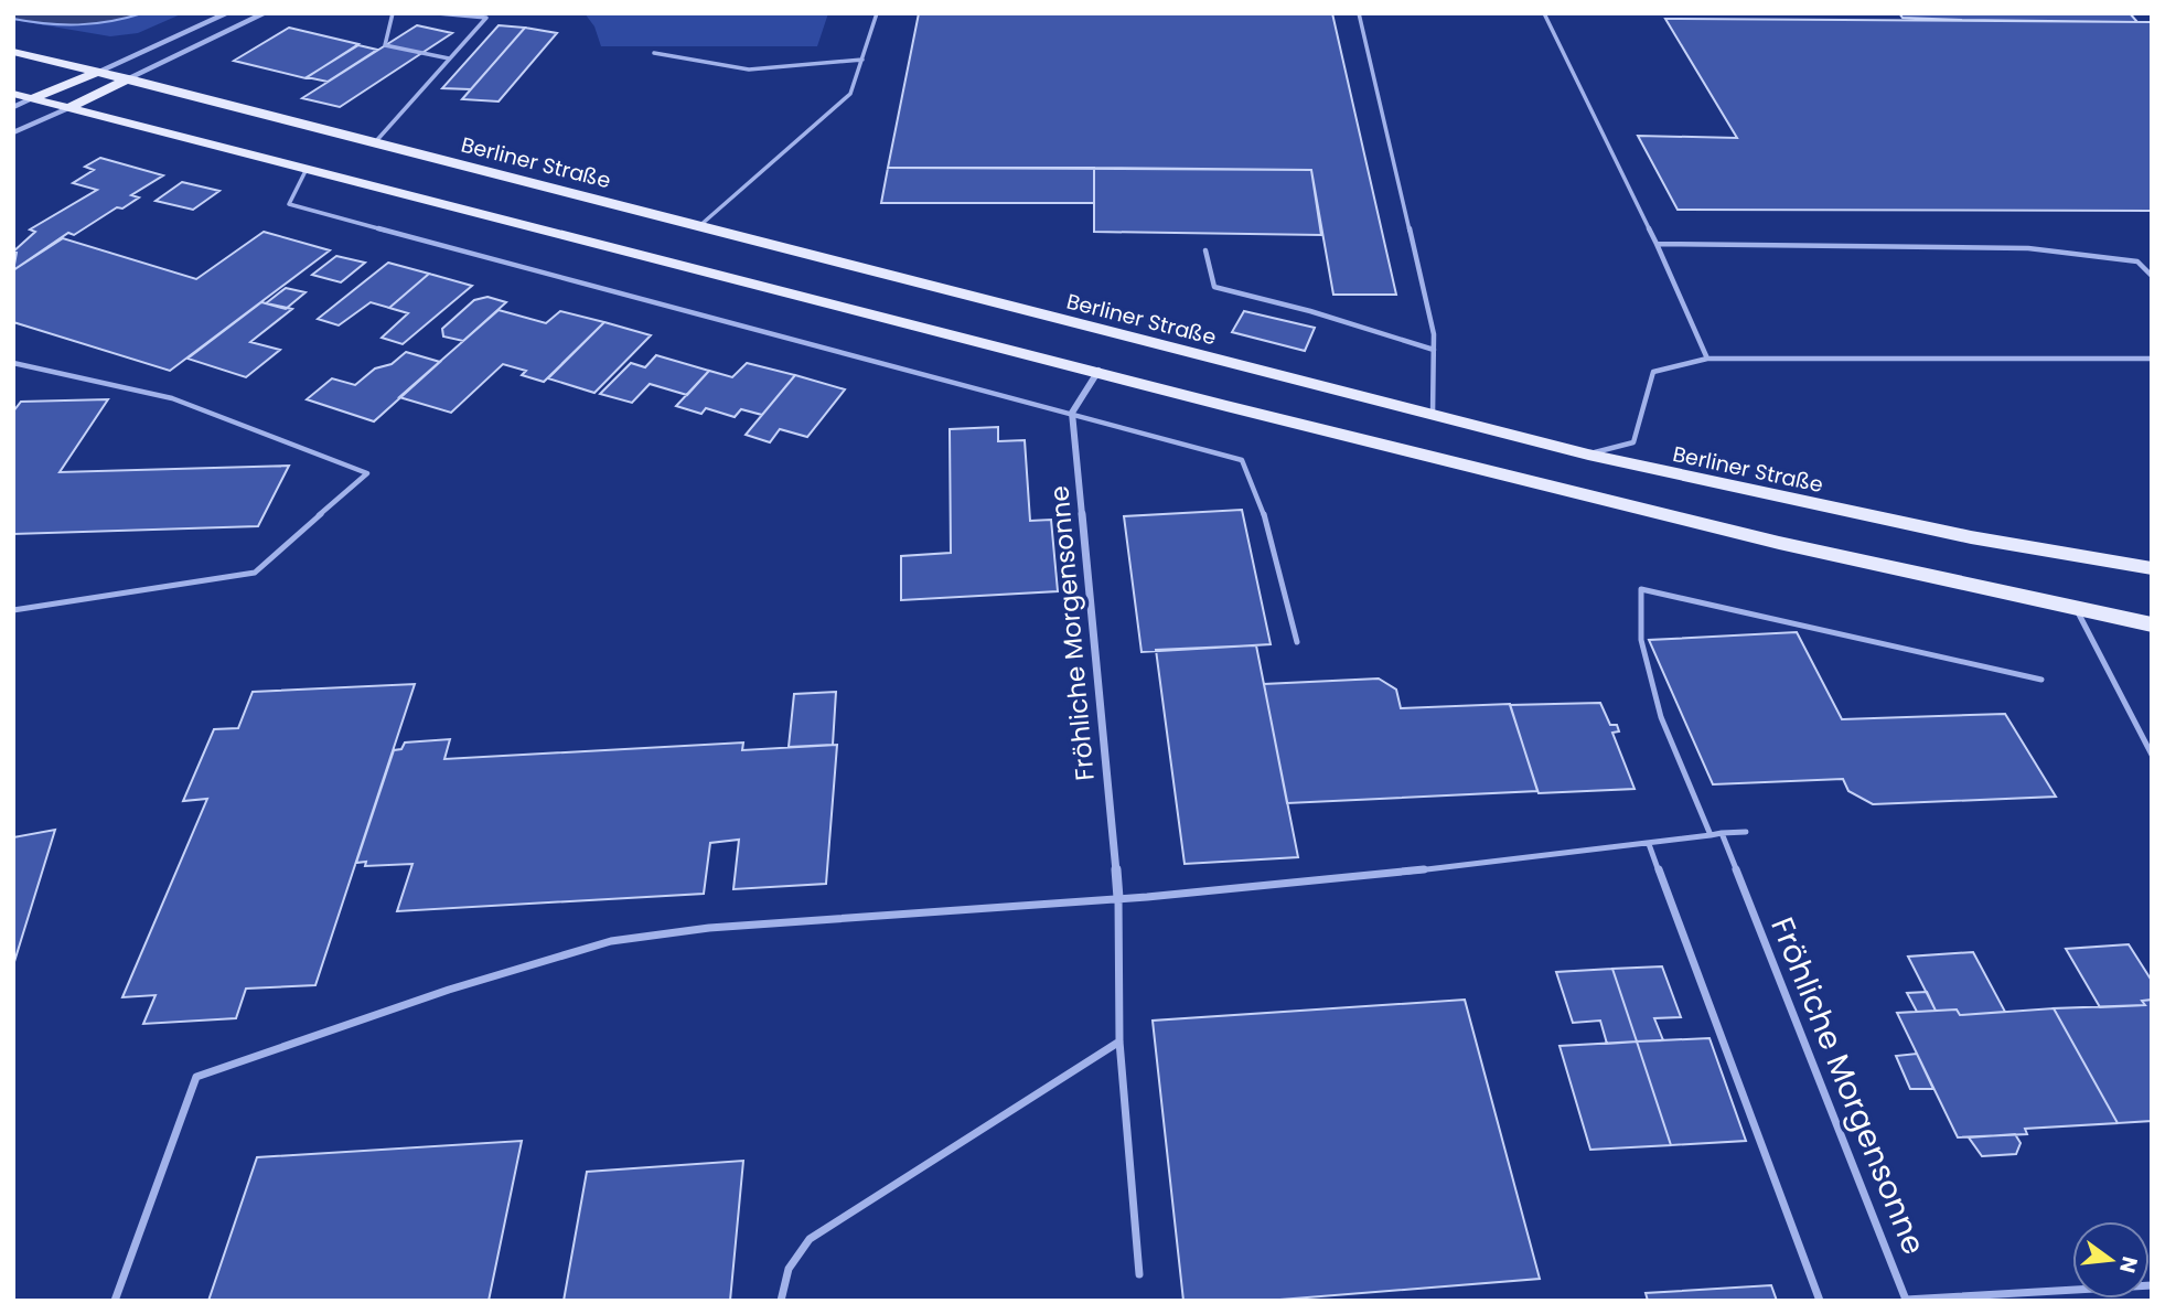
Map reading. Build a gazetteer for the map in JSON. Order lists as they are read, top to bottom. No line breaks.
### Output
{"streets":{"main road":["Berliner Straße"],"street":["Fröhliche Morgensonne"]},"north":"right"}
